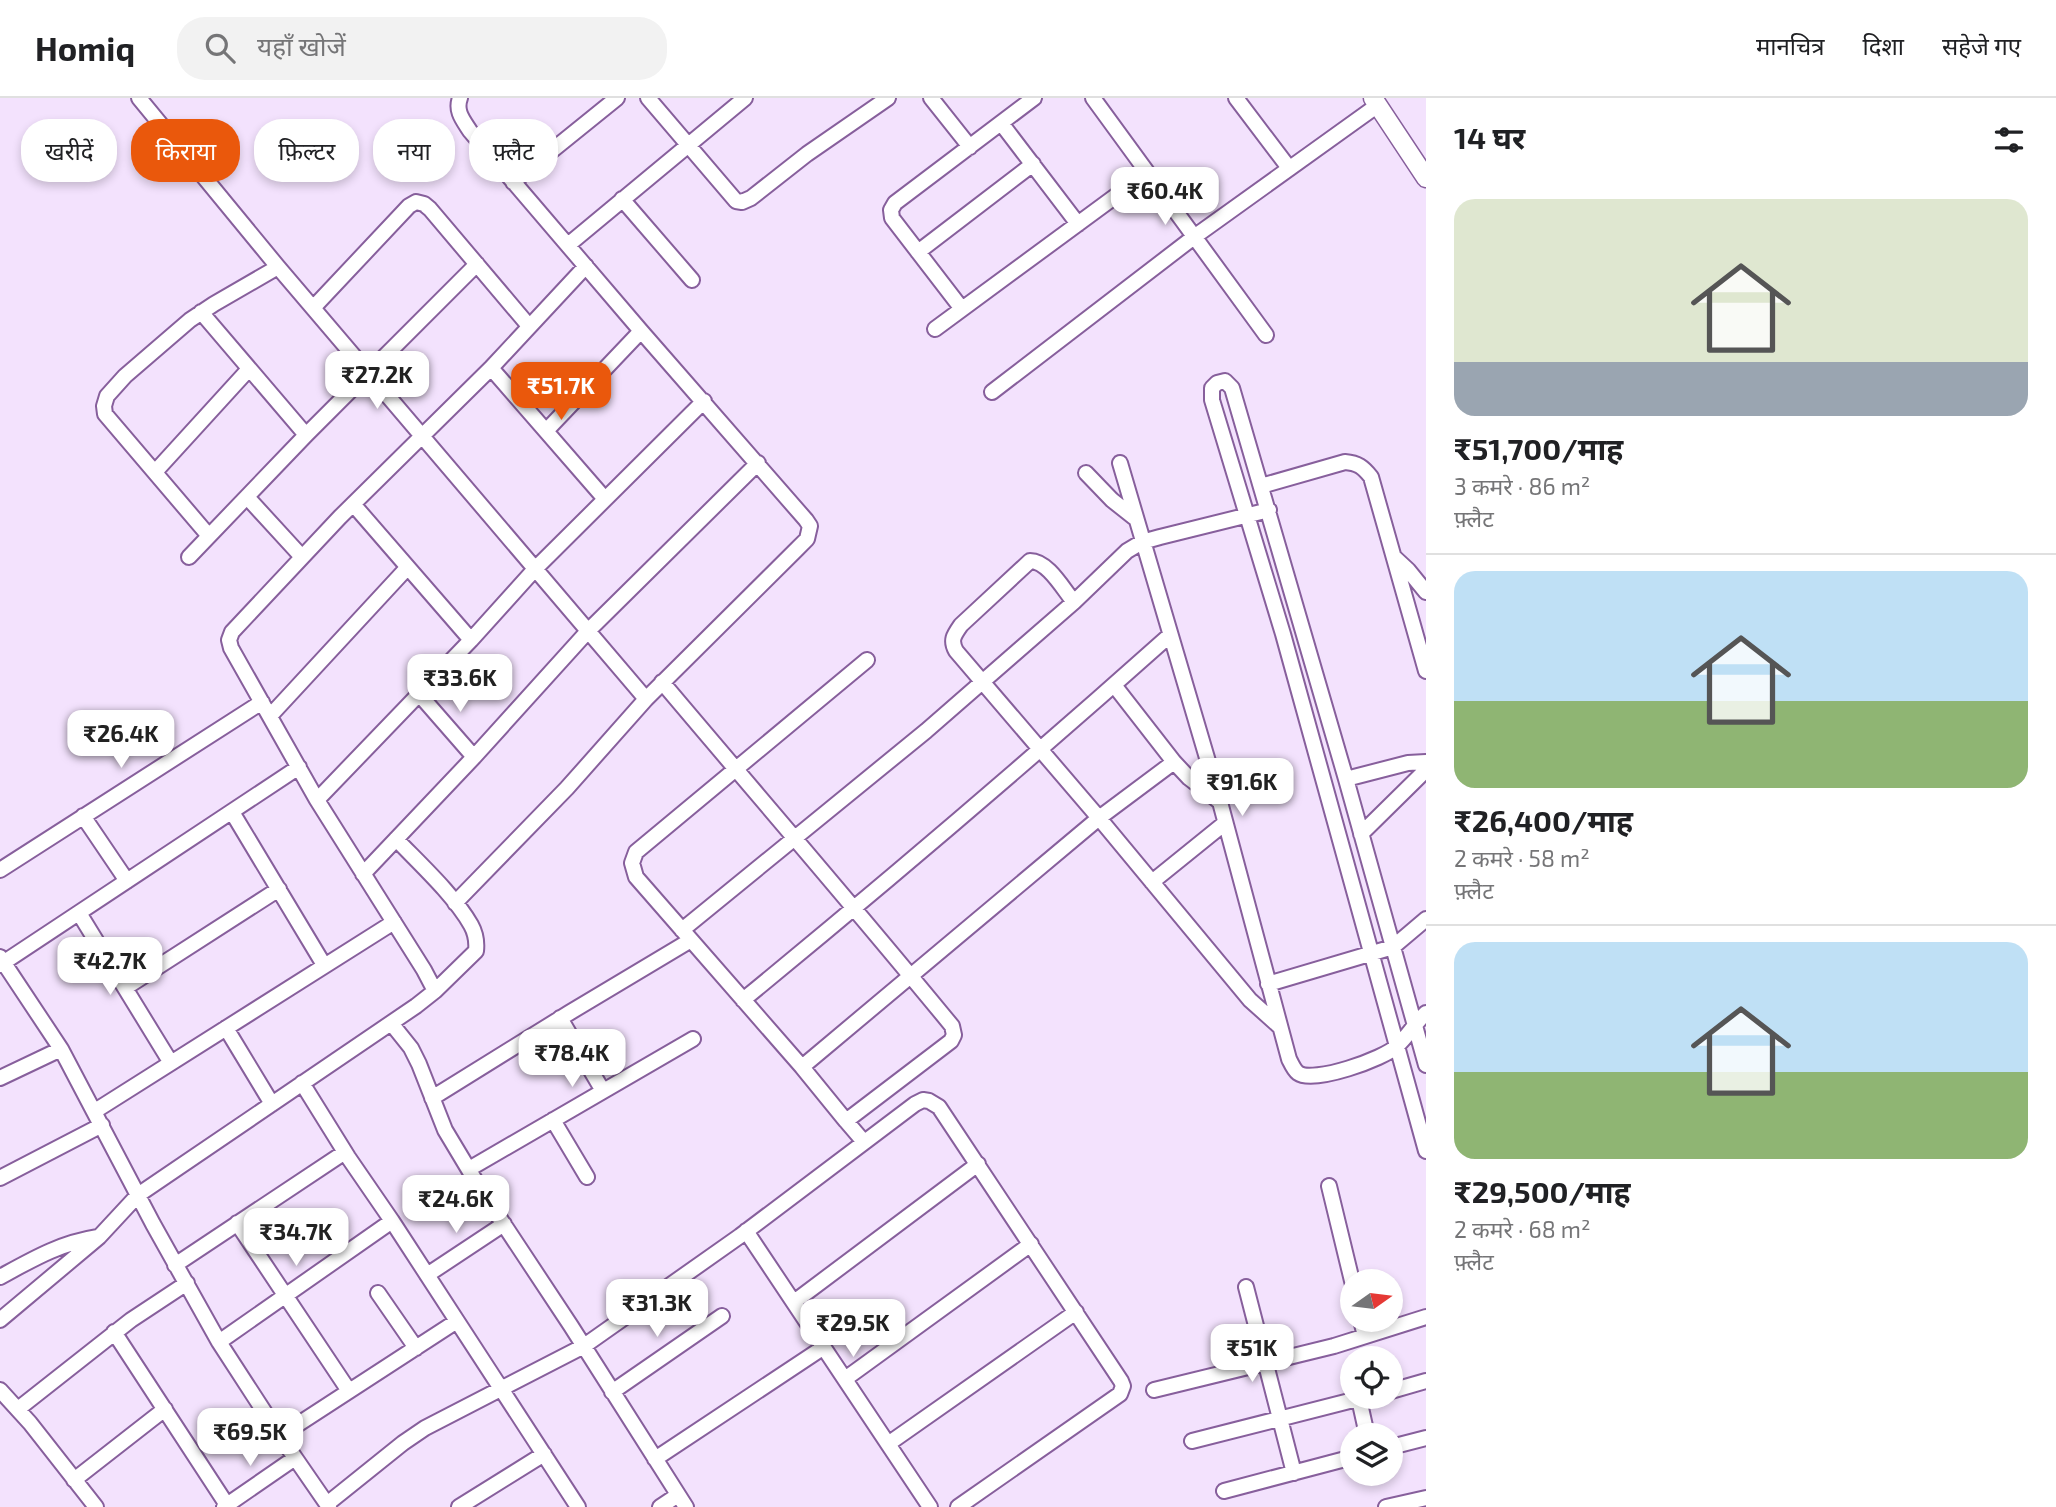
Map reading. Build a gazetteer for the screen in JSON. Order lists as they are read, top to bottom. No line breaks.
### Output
{"north":"right","page":{"header":"Homiq","search":"यहाँ खोजें","nav":["मानचित्र","दिशा","सहेजे गए"],"heading":"14 घर","chip":["खरीदें","किराया","फ़िल्टर","नया","फ़्लैट"],"price":["₹60.4K","₹27.2K","₹51.7K","₹33.6K","₹26.4K","₹91.6K","₹42.7K","₹78.4K","₹24.6K","₹34.7K","₹31.3K","₹29.5K","₹51K","₹69.5K"],"list":[{"name":"₹51,700/माह","note":"3 कमरे · 86 m² · फ़्लैट"},{"name":"₹26,400/माह","note":"2 कमरे · 58 m² · फ़्लैट"},{"name":"₹29,500/माह","note":"2 कमरे · 68 m² · फ़्लैट"}]}}
